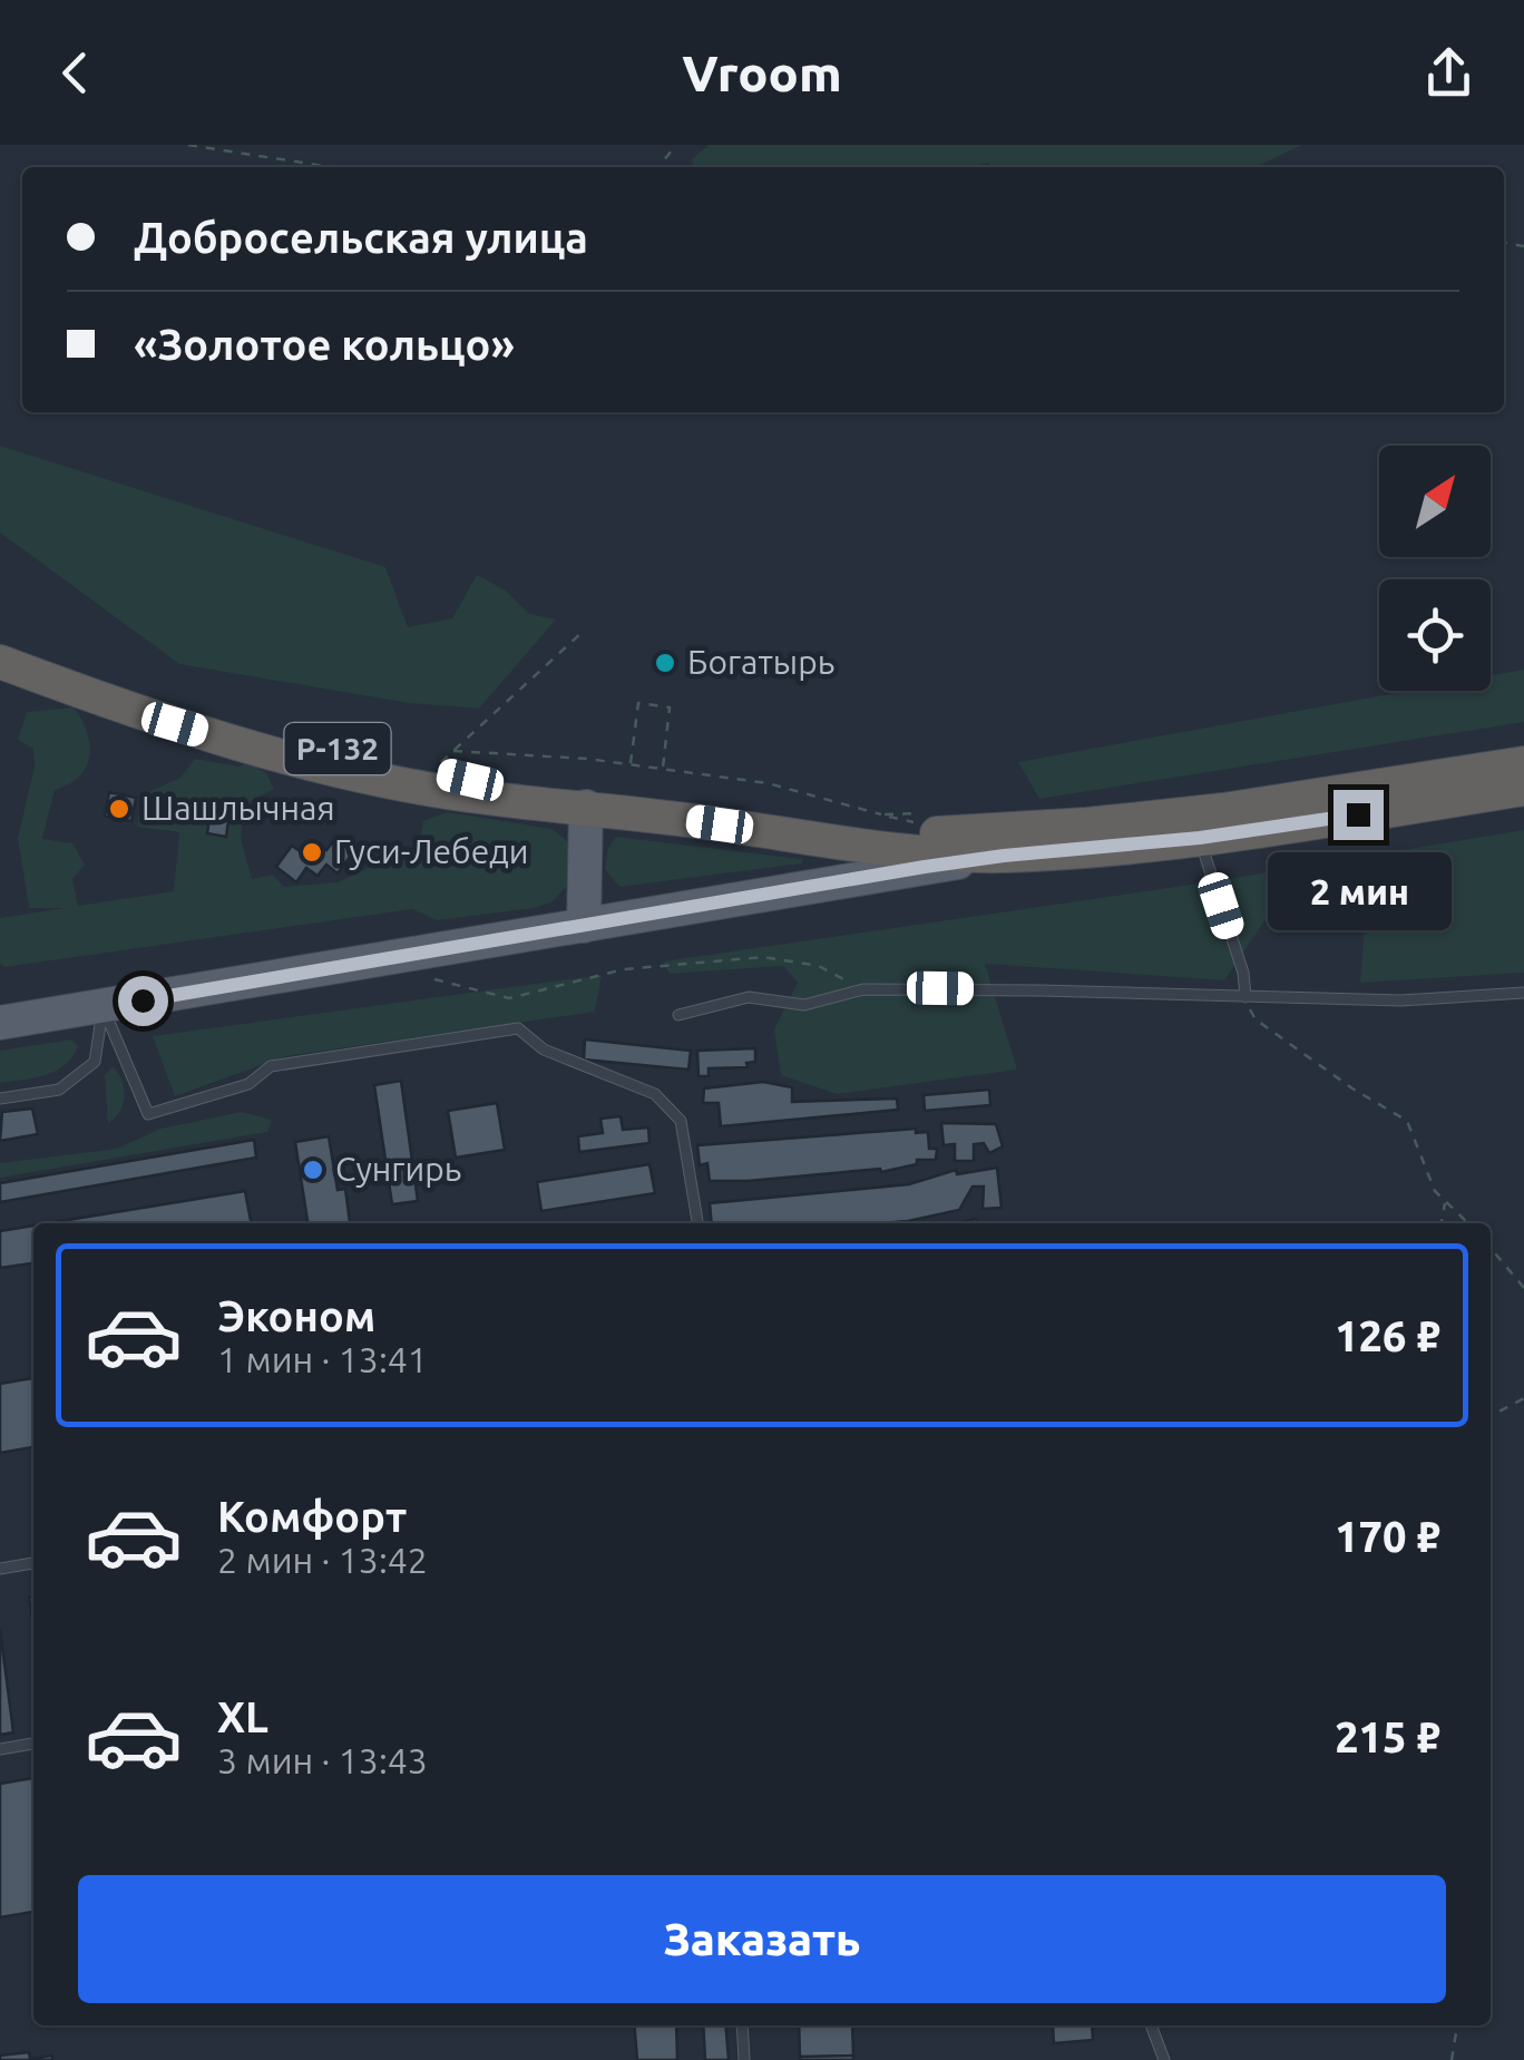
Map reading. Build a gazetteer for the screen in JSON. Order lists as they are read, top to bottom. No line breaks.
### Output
{"streets":{"highway":["Р-132"]},"places":["Богатырь","Шашлычная","Гуси-Лебеди","Сунгирь"],"north":"top right","page":{"header":"Vroom","banner":["Добросельская улица","«Золотое кольцо»"],"bubble":"2 мин","list":[{"name":"Эконом","note":"1 мин · 13:41","value":"126 ₽"},{"name":"Комфорт","note":"2 мин · 13:42","value":"170 ₽"},{"name":"XL","note":"3 мин · 13:43","value":"215 ₽"}],"buttons":"Заказать"}}
